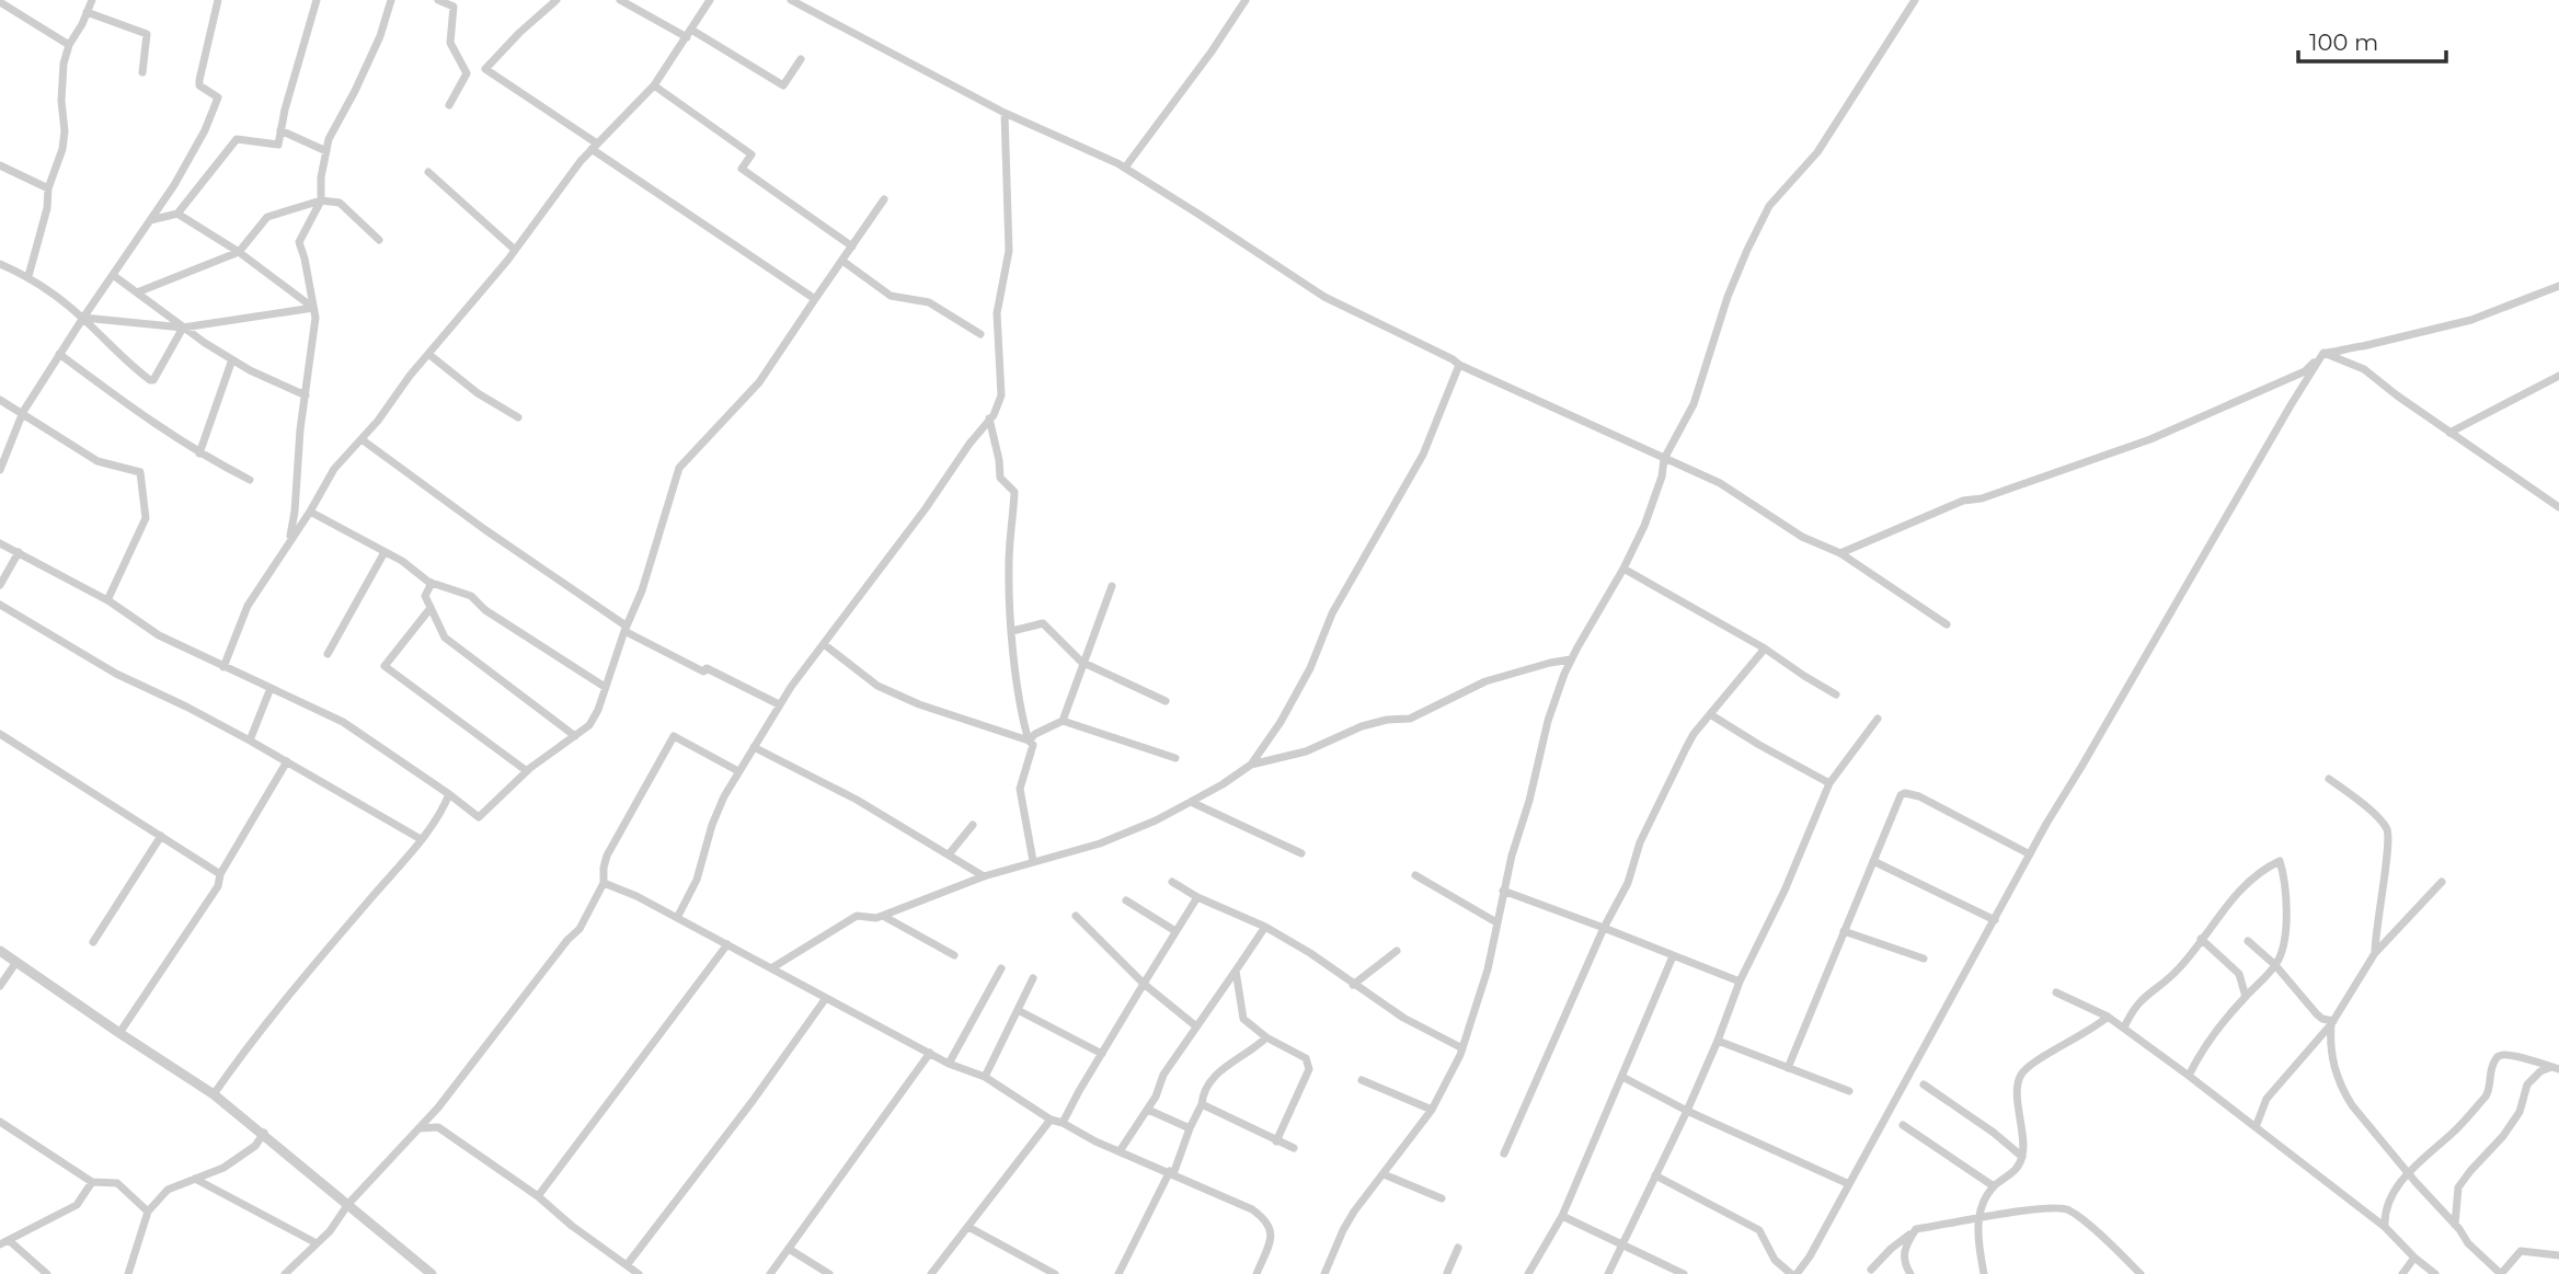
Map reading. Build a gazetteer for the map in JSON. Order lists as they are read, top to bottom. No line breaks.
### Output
{"scale_bar":"100 m"}
